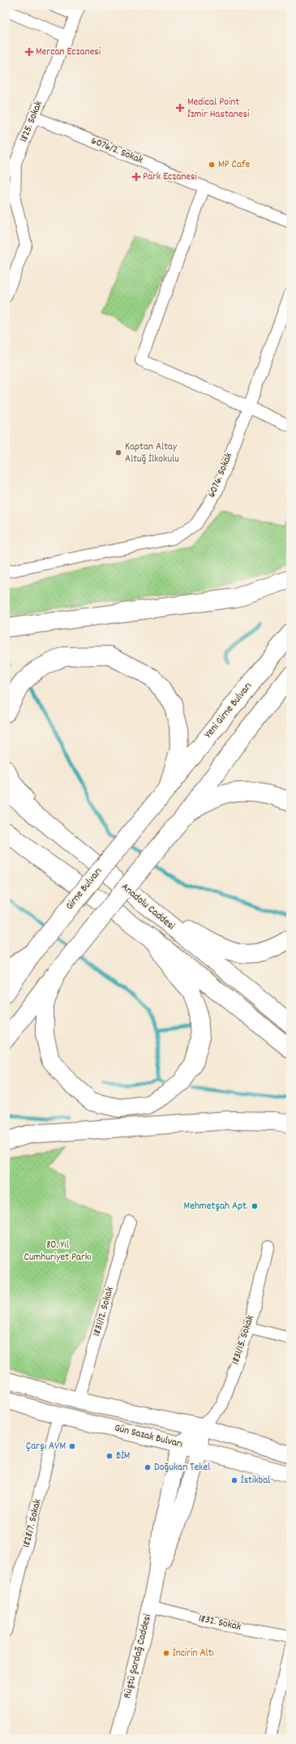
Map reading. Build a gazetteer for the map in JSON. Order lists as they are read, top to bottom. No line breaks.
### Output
{"streets":{"main road":["Yeni Girne Bulvarı","Girne Bulvarı","Anadolu Caddesi","Gün Sazak Bulvarı","Rüştü Şardağ Caddesi"],"street":["1825. Sokak","6076/2. Sokak","6076. Sokak","1831/12. Sokak","1831/15. Sokak","1828/7. Sokak","1832. Sokak"]},"crossings":[["1825. Sokak","6076/2. Sokak"],["Yeni Girne Bulvarı","Girne Bulvarı"],["1831/12. Sokak","Gün Sazak Bulvarı"],["1831/15. Sokak","Gün Sazak Bulvarı"],["1831/15. Sokak","Rüştü Şardağ Caddesi"],["Gün Sazak Bulvarı","1828/7. Sokak"],["Gün Sazak Bulvarı","Rüştü Şardağ Caddesi"],["1832. Sokak","Rüştü Şardağ Caddesi"]],"parks":["80. Yıl Cumhuriyet Parkı"],"places":{"health":["Mercan Eczanesi","Medical Point İzmir Hastanesi","Park Eczanesi"],"other":["MP Cafe","Kaptan Altay Altuğ İlkokulu","Mehmetşah Apt.","Çarşı AVM","BİM","Doğukan Tekel","İstikbal","İncirin Altı"]}}
